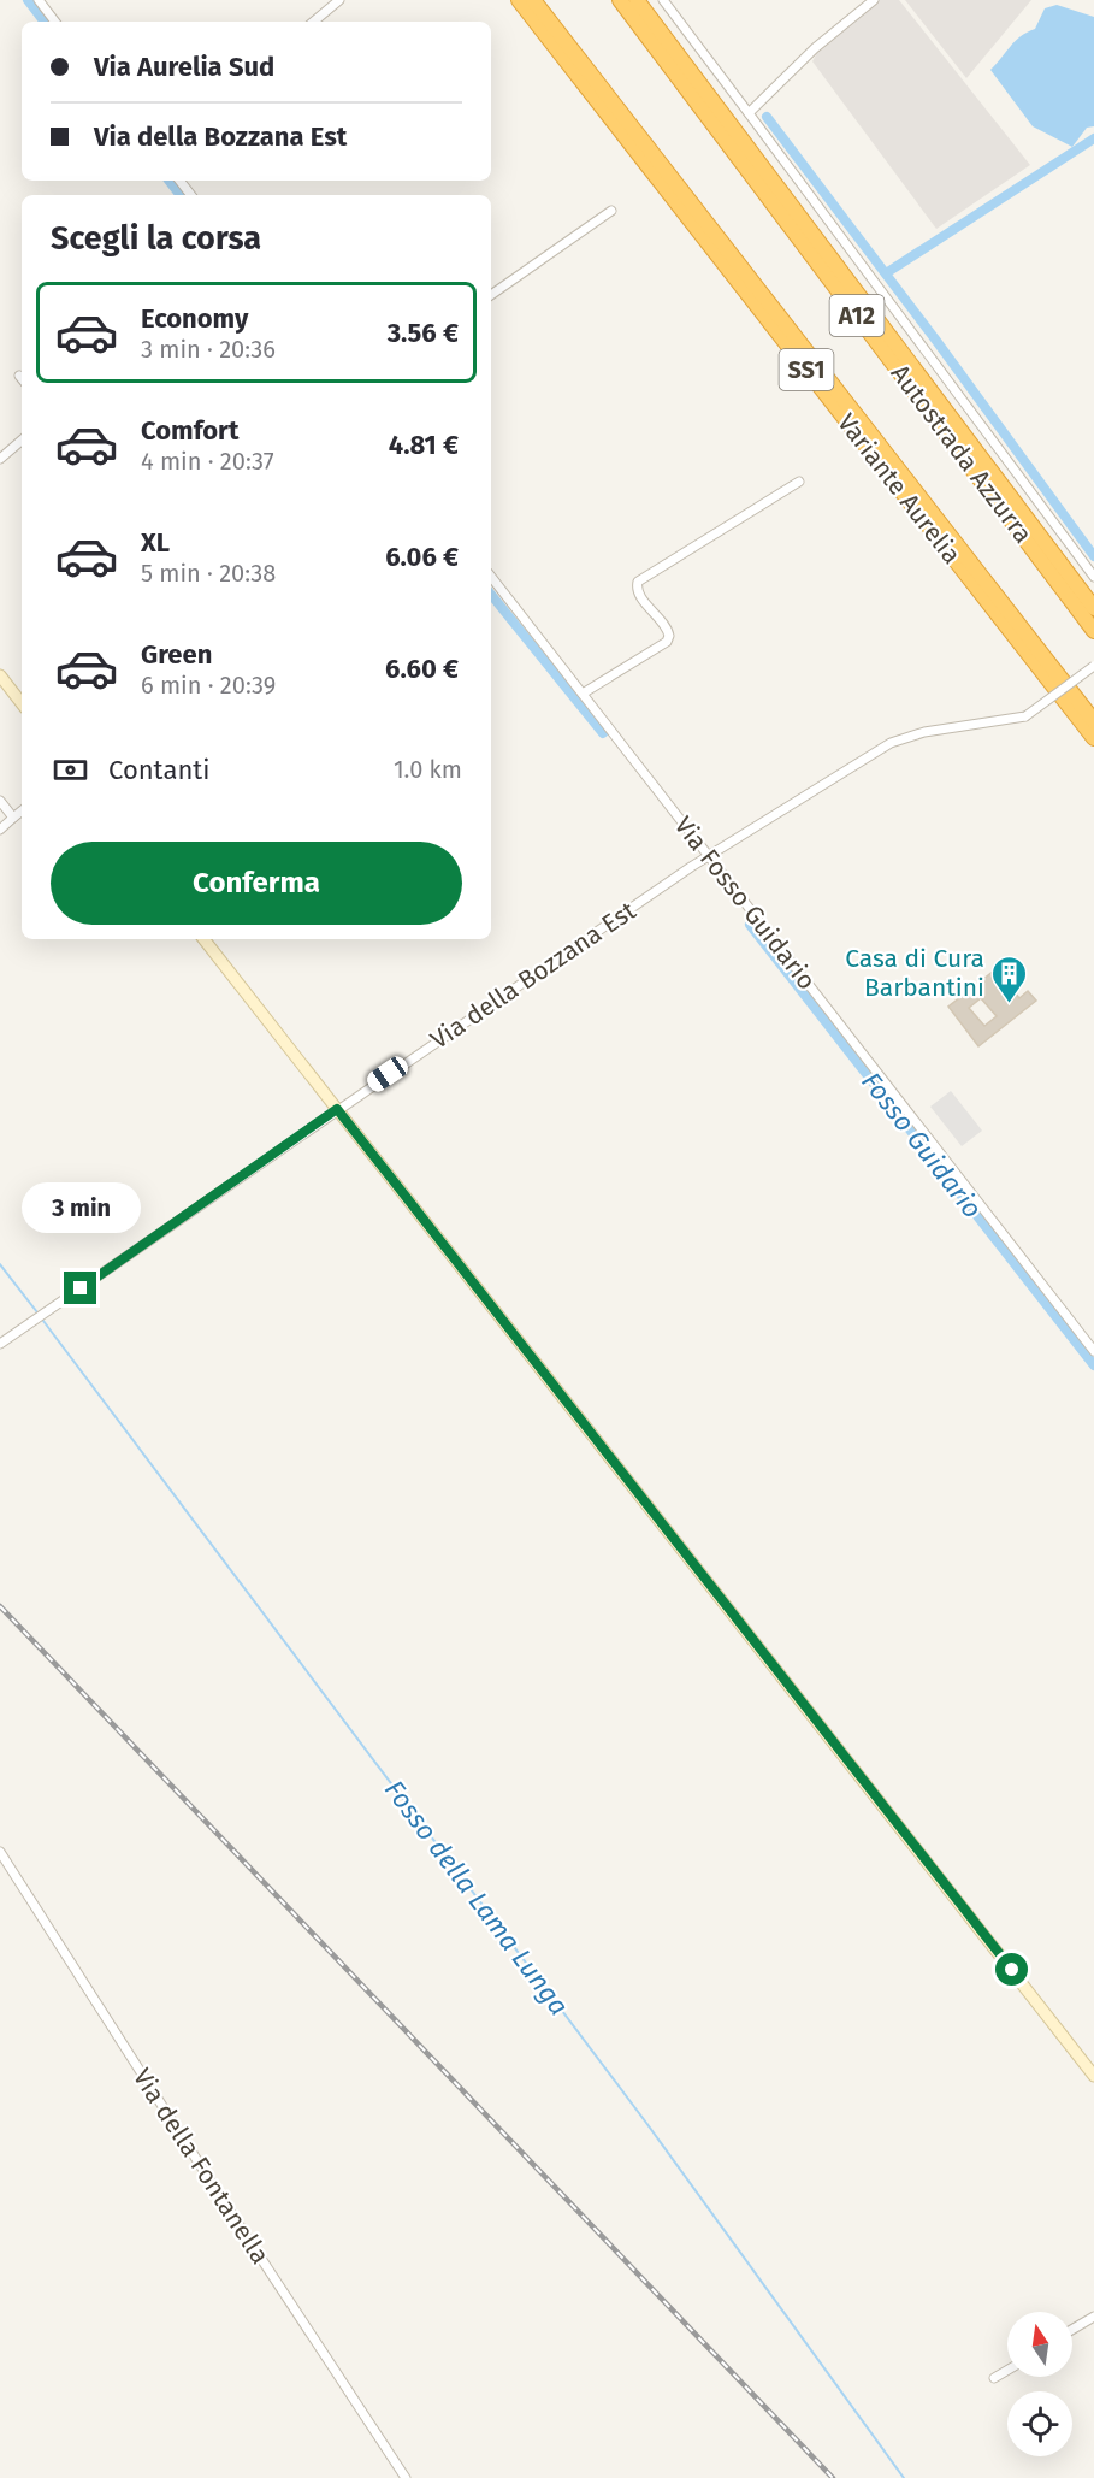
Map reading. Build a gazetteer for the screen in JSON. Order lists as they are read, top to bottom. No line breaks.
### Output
{"streets":{"highway":["A12","SS1","Autostrada Azzurra","Variante Aurelia"],"street":["Via Fosso Guidario","Via della Bozzana Est","Via della Fontanella"]},"crossings":[["Via Fosso Guidario","Via della Bozzana Est"]],"water":["Fosso Guidario","Fosso della Lama Lunga"],"places":{"building":["Casa di Cura Barbantini"]},"north":"top","page":{"banner":["Via Aurelia Sud","Via della Bozzana Est"],"heading":"Scegli la corsa","list":[{"name":"Economy","note":"3 min · 20:36","value":"3.56 €"},{"name":"Comfort","note":"4 min · 20:37","value":"4.81 €"},{"name":"XL","note":"5 min · 20:38","value":"6.06 €"},{"name":"Green","note":"6 min · 20:39","value":"6.60 €"}],"pay":["Contanti","1.0 km"],"buttons":"Conferma","bubble":"3 min"}}
